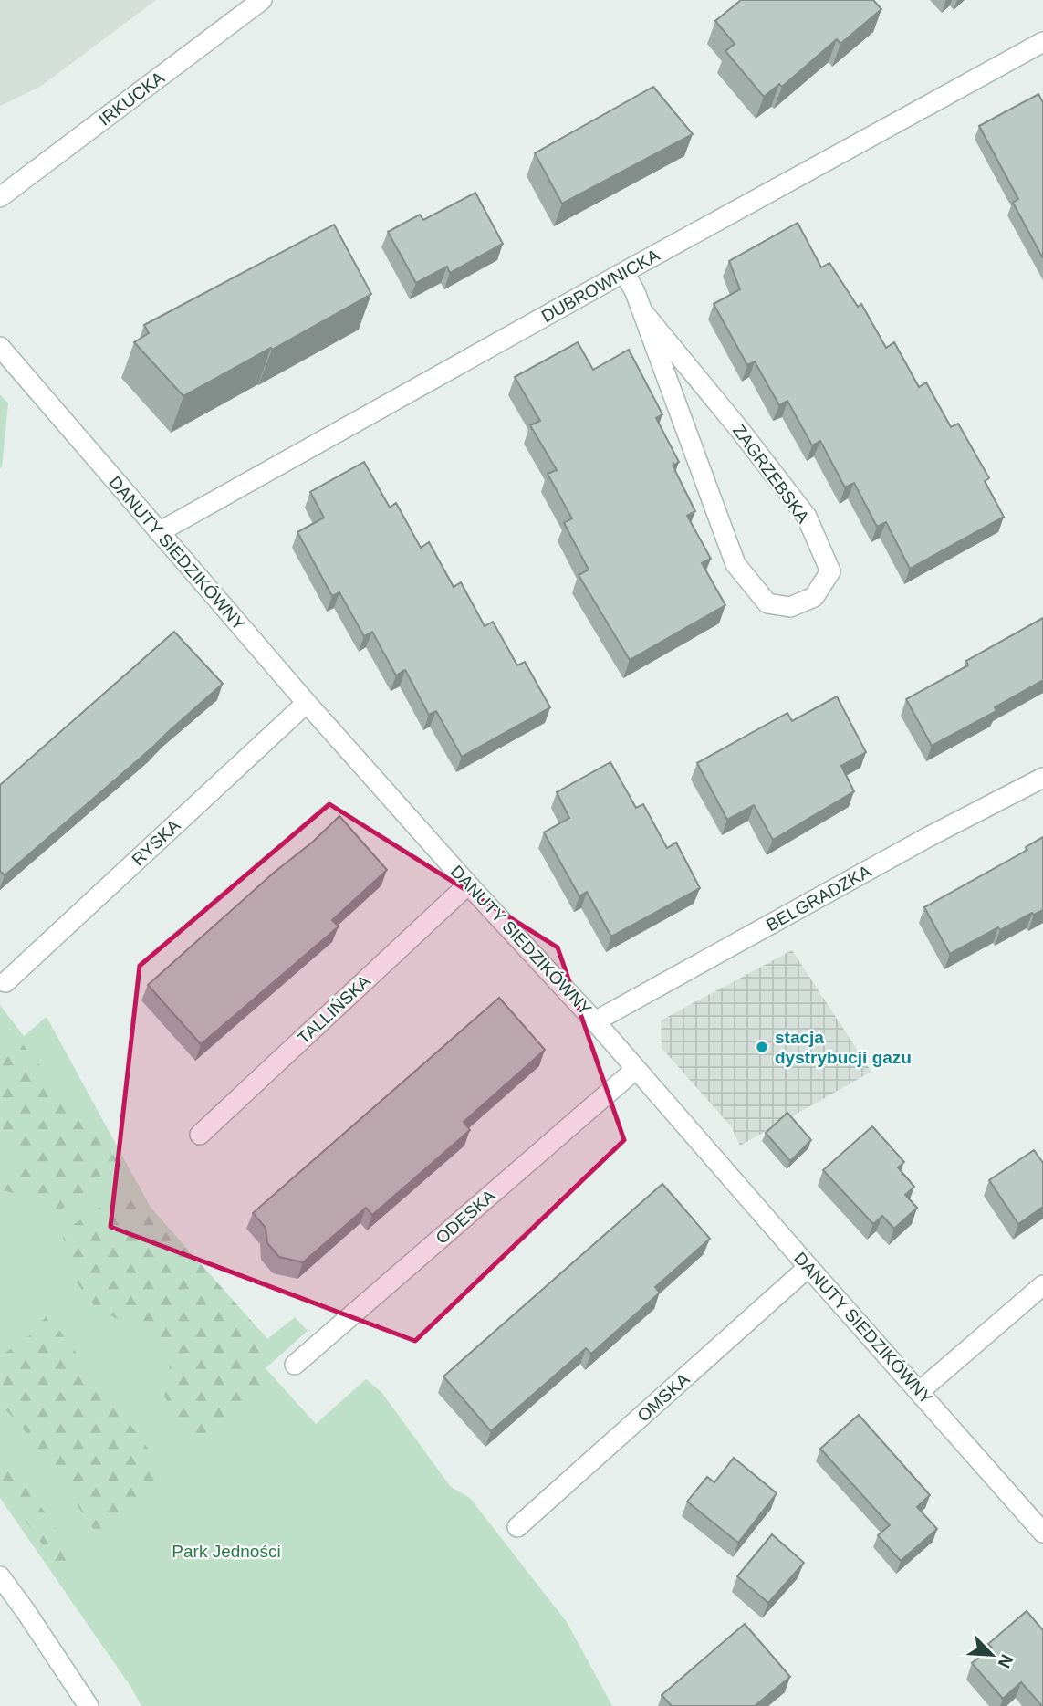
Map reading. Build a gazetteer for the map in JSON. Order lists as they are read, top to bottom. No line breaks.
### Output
{"streets":{"street":["IRKUCKA","DUBROWNICKA","ZAGRZEBSKA","DANUTY SIEDZIKÓWNY","RYSKA","BELGRADZKA","TALLIŃSKA","ODESKA","OMSKA"]},"crossings":[["DUBROWNICKA","ZAGRZEBSKA"],["DUBROWNICKA","DANUTY SIEDZIKÓWNY"],["DANUTY SIEDZIKÓWNY","RYSKA"],["DANUTY SIEDZIKÓWNY","BELGRADZKA"],["DANUTY SIEDZIKÓWNY","TALLIŃSKA"],["DANUTY SIEDZIKÓWNY","ODESKA"],["DANUTY SIEDZIKÓWNY","OMSKA"]],"parks":["Park Jedności"],"places":["stacja dystrybucji gazu"],"north":"bottom right"}
